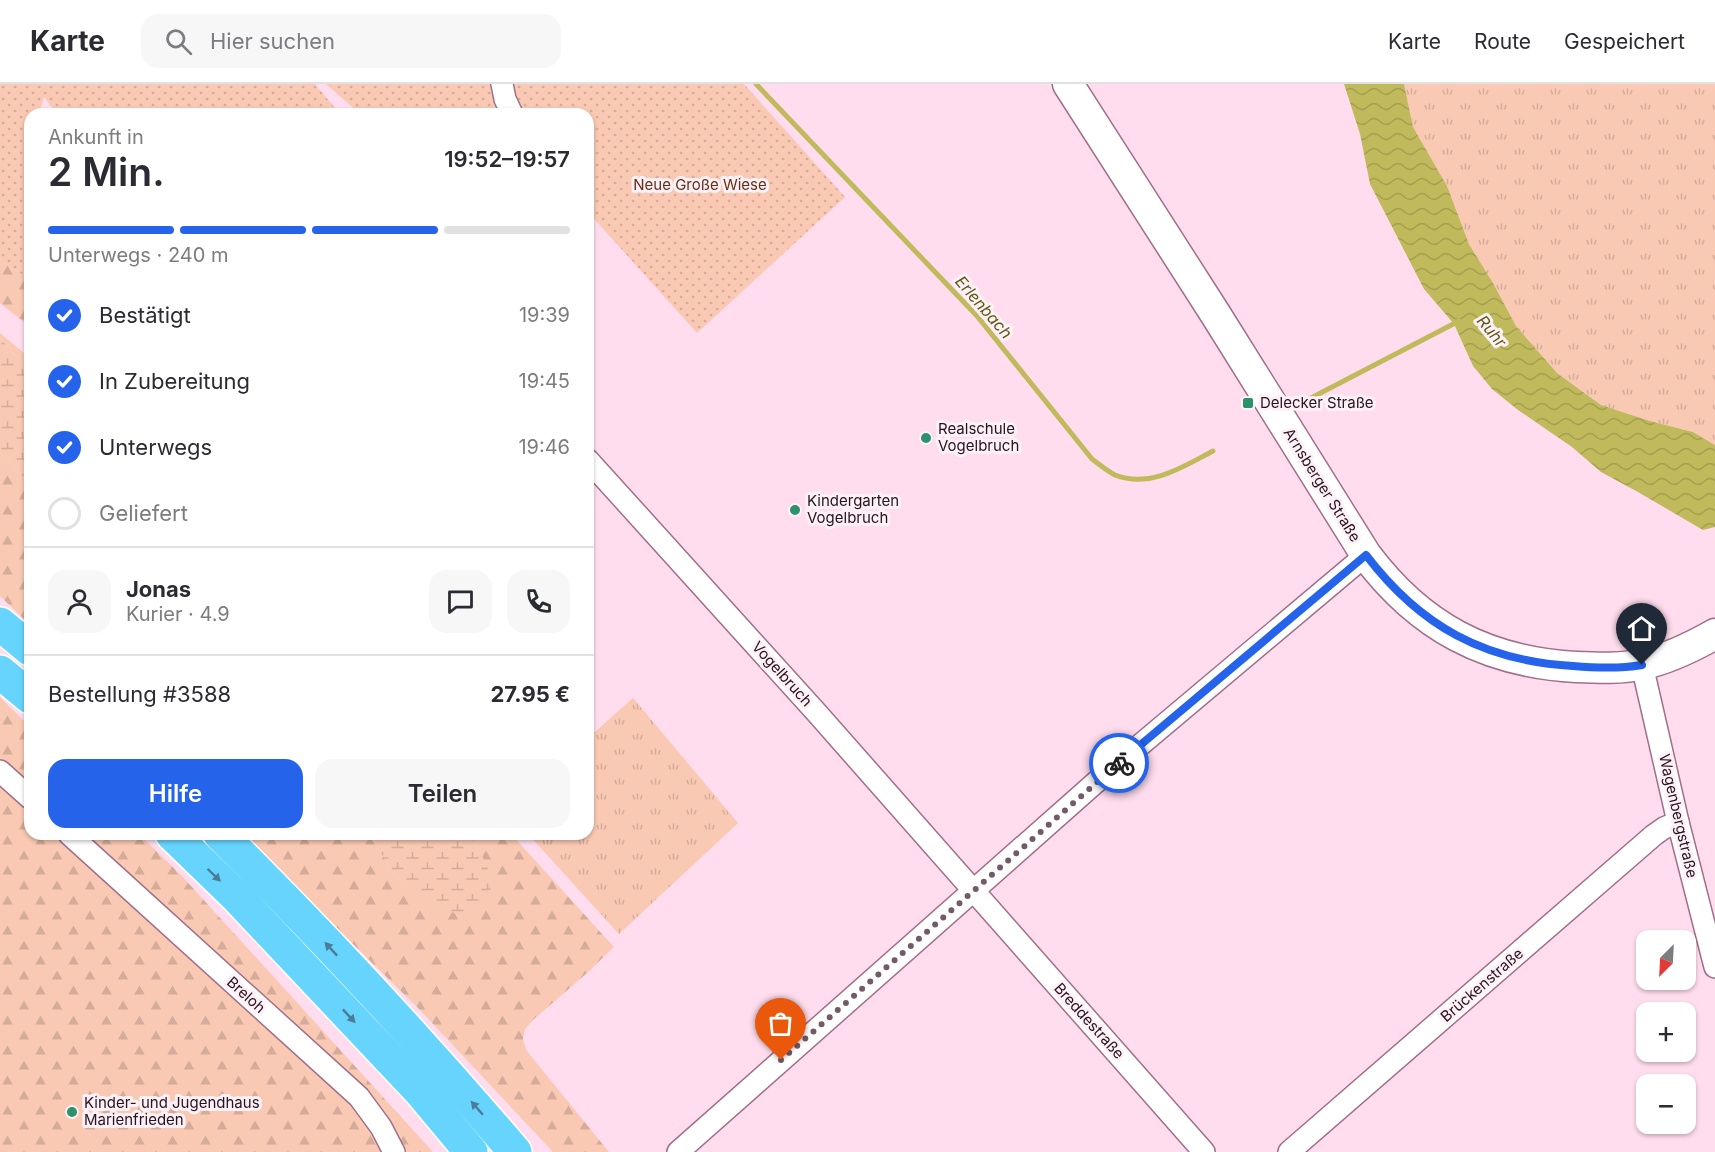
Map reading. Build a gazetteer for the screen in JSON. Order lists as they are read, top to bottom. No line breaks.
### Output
{"streets":{"street":["Arnsberger Straße","Vogelbruch","Wagenbergstraße","Brückenstraße","Breloh","Breddestraße"]},"crossings":[["Arnsberger Straße","Wagenbergstraße"],["Vogelbruch","Breddestraße"],["Wagenbergstraße","Brückenstraße"]],"water":["Erlenbach","Ruhr"],"parks":["Neue Große Wiese"],"places":{"transit":["Delecker Straße"],"other":["Realschule Vogelbruch","Kindergarten Vogelbruch","Kinder- und Jugendhaus Marienfrieden"]},"north":"bottom left","page":{"header":"Karte","search":"Hier suchen","nav":["Karte","Route","Gespeichert"],"heading":["2 Min.","Ankunft in","19:52–19:57"],"panel":["Jonas","Kurier · 4.9","Bestellung #3588","27.95 €"],"bar":"Unterwegs · 240 m","list":[["Bestätigt","19:39"],["In Zubereitung","19:45"],["Unterwegs","19:46"],"Geliefert"],"buttons":["Hilfe","Teilen"],"map_buttons":["+","−"]}}
